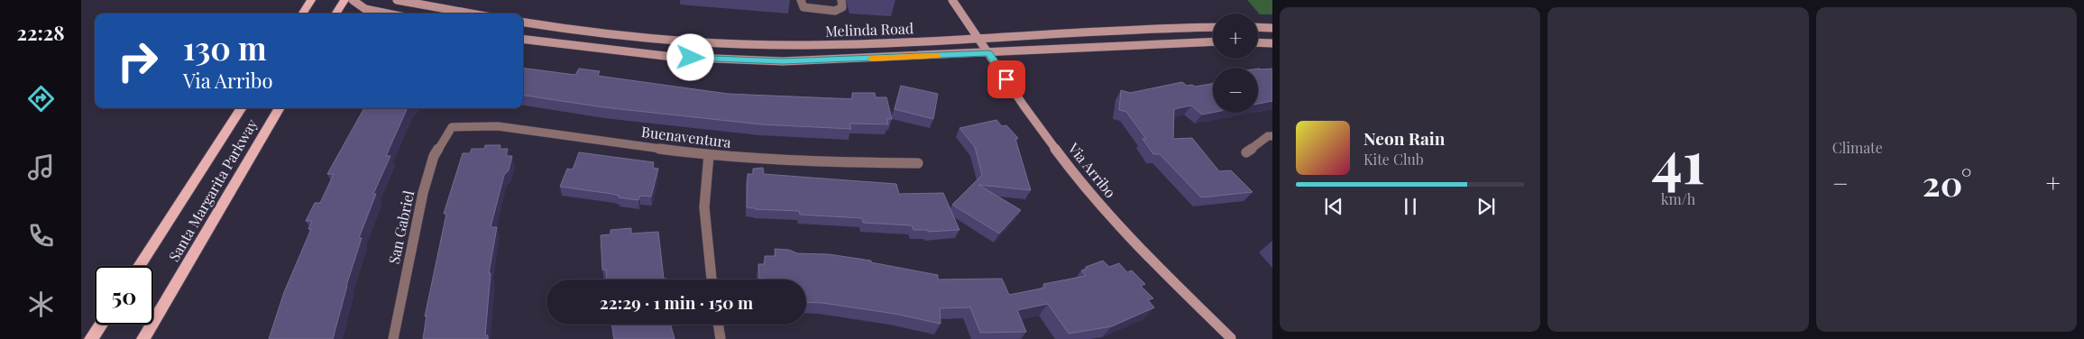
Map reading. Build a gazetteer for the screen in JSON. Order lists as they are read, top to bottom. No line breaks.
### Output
{"streets":{"main road":["Melinda Road","Via Arribo","Santa Margarita Parkway"],"street":["Buenaventura","San Gabriel"]},"crossings":[["Melinda Road","Via Arribo"],["Buenaventura","San Gabriel"]],"page":{"tabs":"22:28","tile":[["41","km/h"],"Climate"],"map_buttons":["+","−"],"turn":["130 m","Via Arribo"],"song":["Neon Rain","Kite Club"],"heat":["−","20°","+"],"limit":"50","trip":"22:29 · 1 min · 150 m"}}
